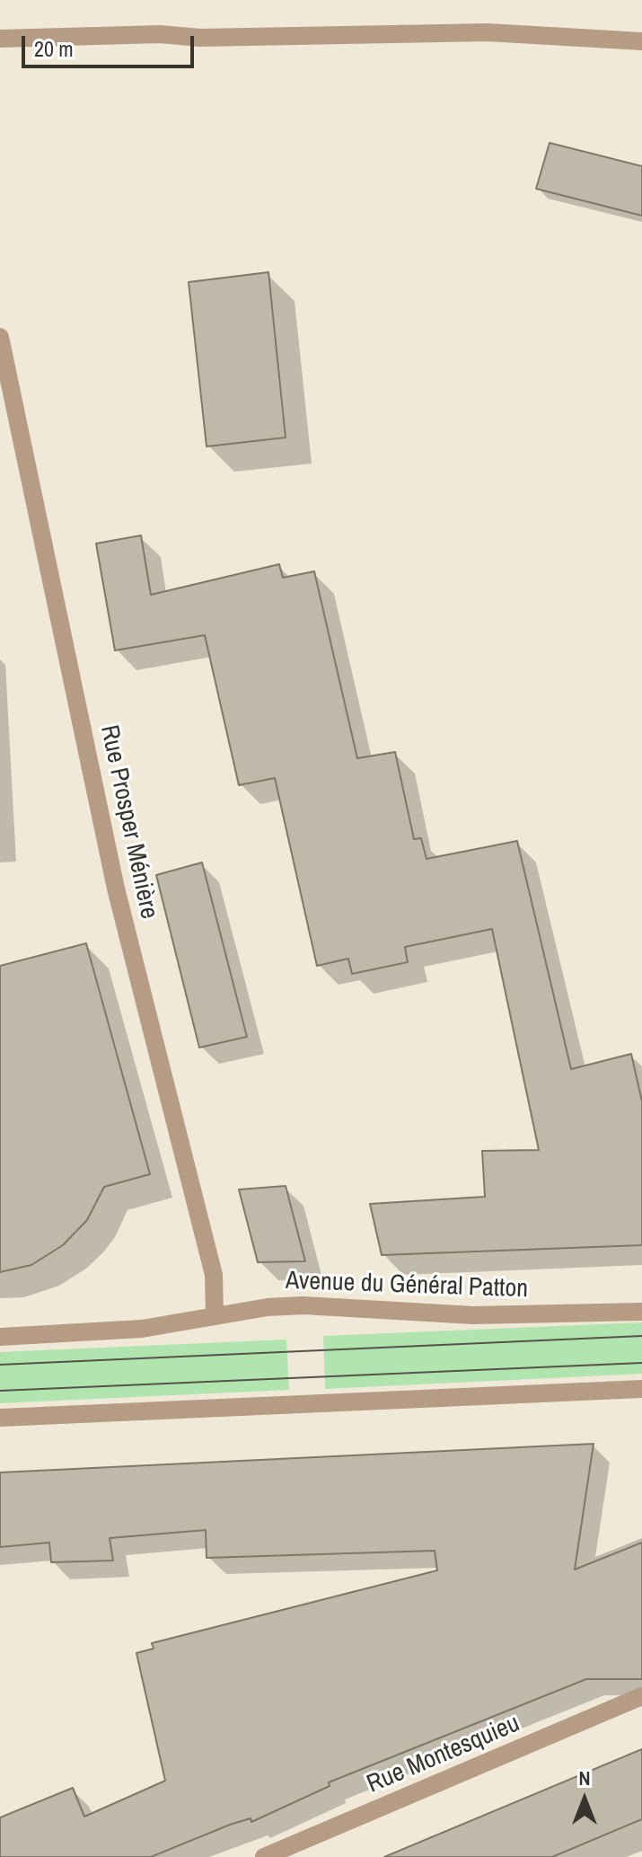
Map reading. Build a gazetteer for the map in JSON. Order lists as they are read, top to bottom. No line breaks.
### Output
{"streets":{"street":["Rue Prosper Ménière","Avenue du Général Patton","Rue Montesquieu"]},"crossings":[["Rue Prosper Ménière","Avenue du Général Patton"]],"scale_bar":"20 m","north":"top"}
